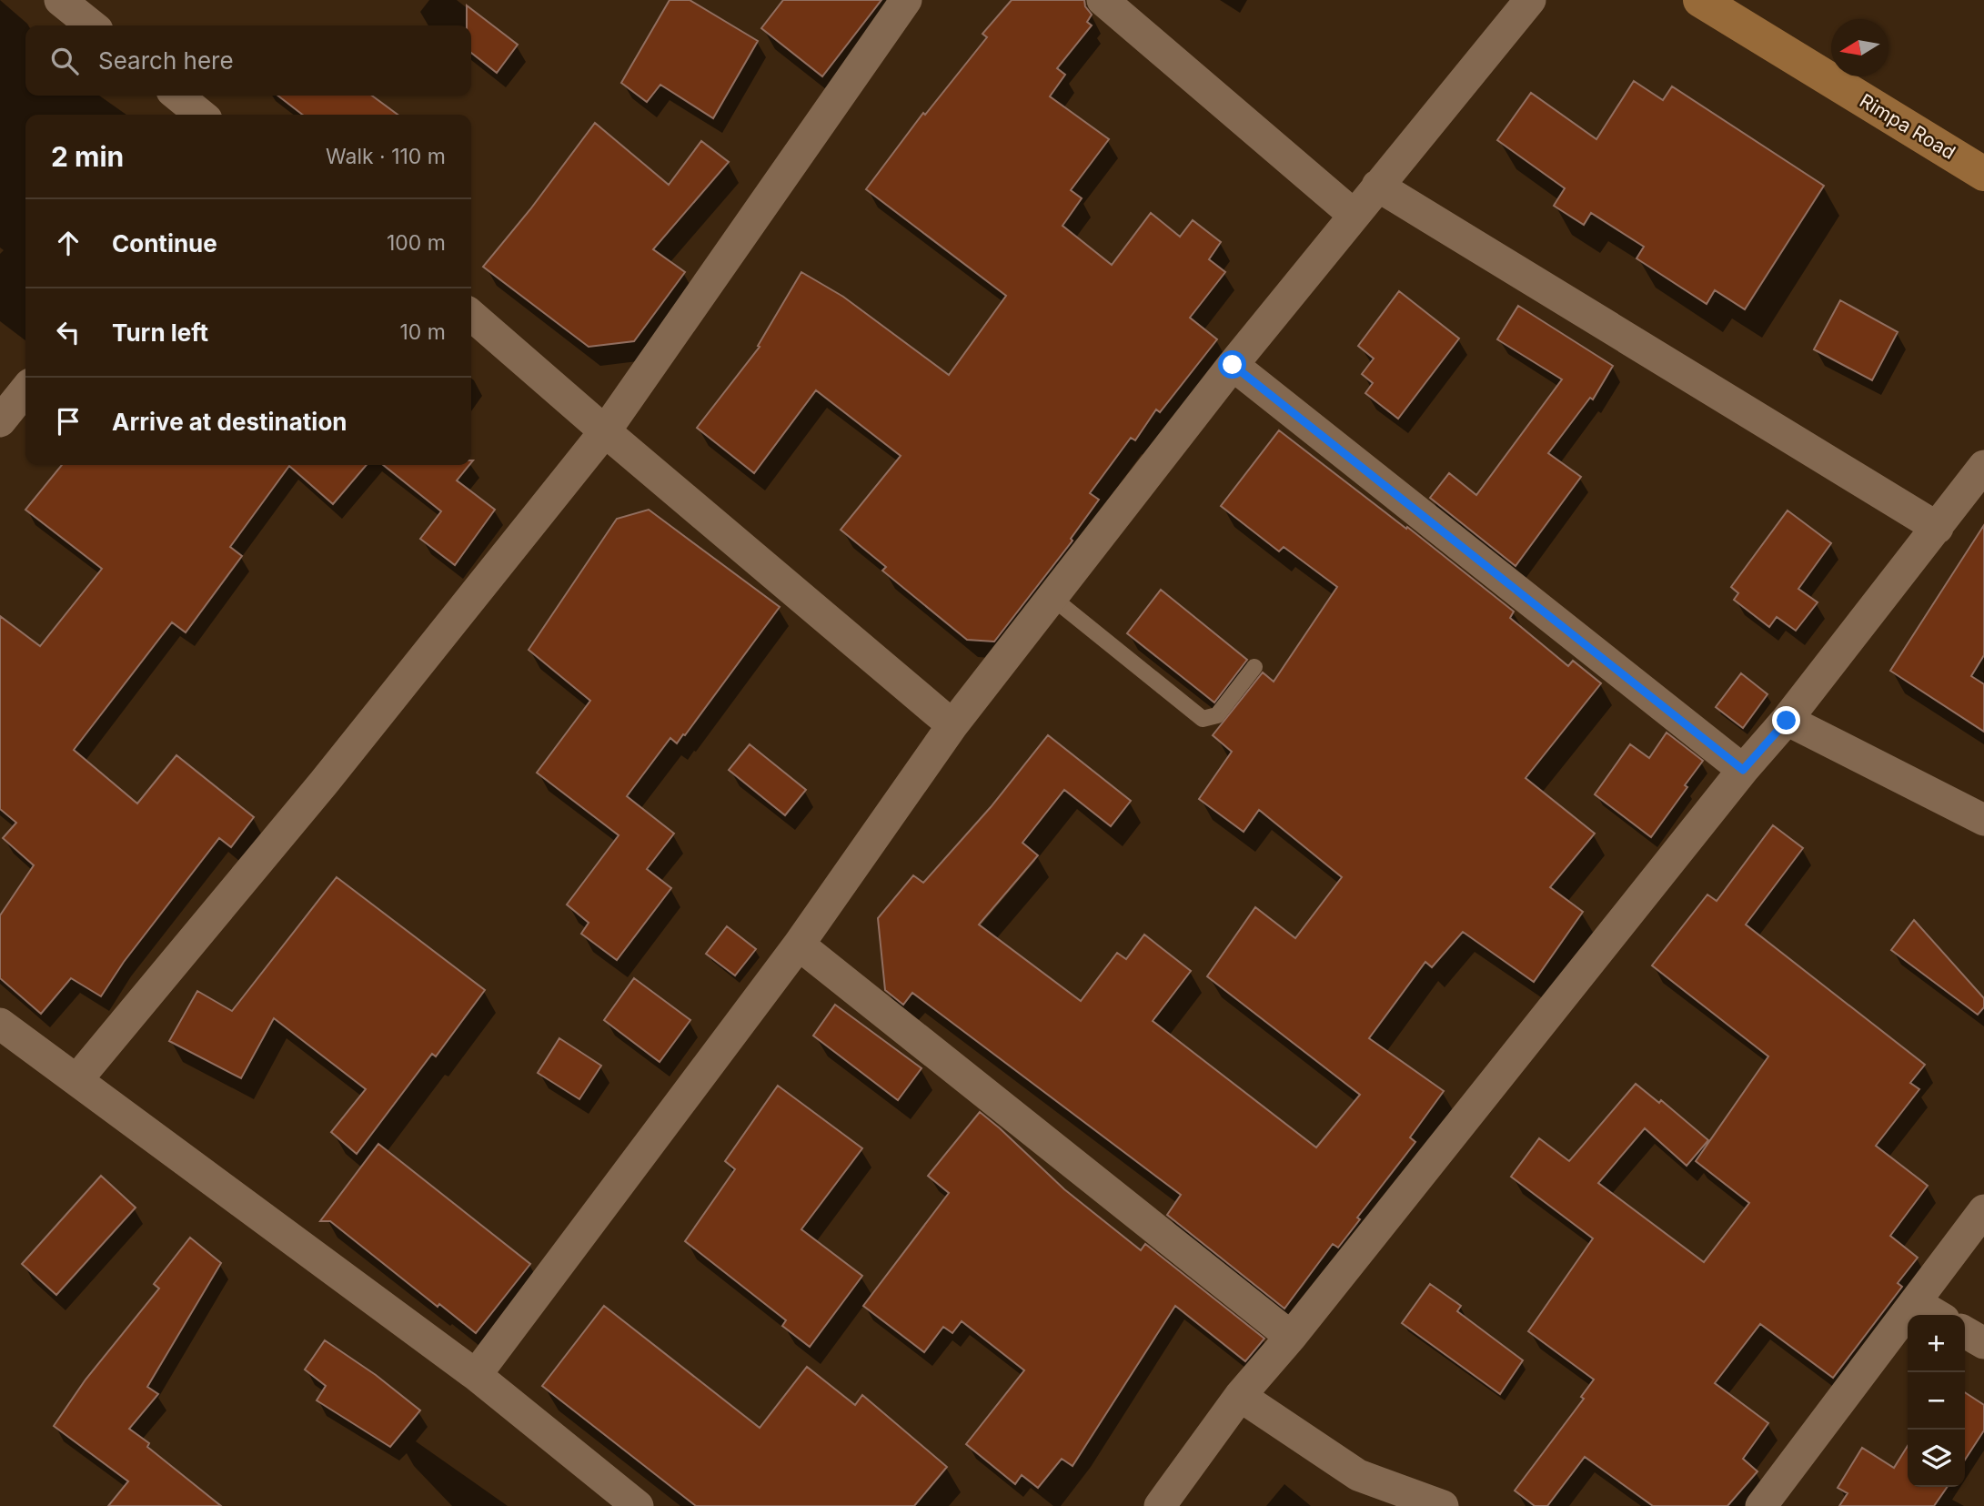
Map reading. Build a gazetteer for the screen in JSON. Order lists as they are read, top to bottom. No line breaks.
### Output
{"streets":{"street":["Rimpa Road"]},"north":"left","page":{"search":"Search here","heading":["2 min","Walk · 110 m"],"list":[["Continue","100 m"],["Turn left","10 m"],"Arrive at destination"],"map_buttons":["+","−"]}}
